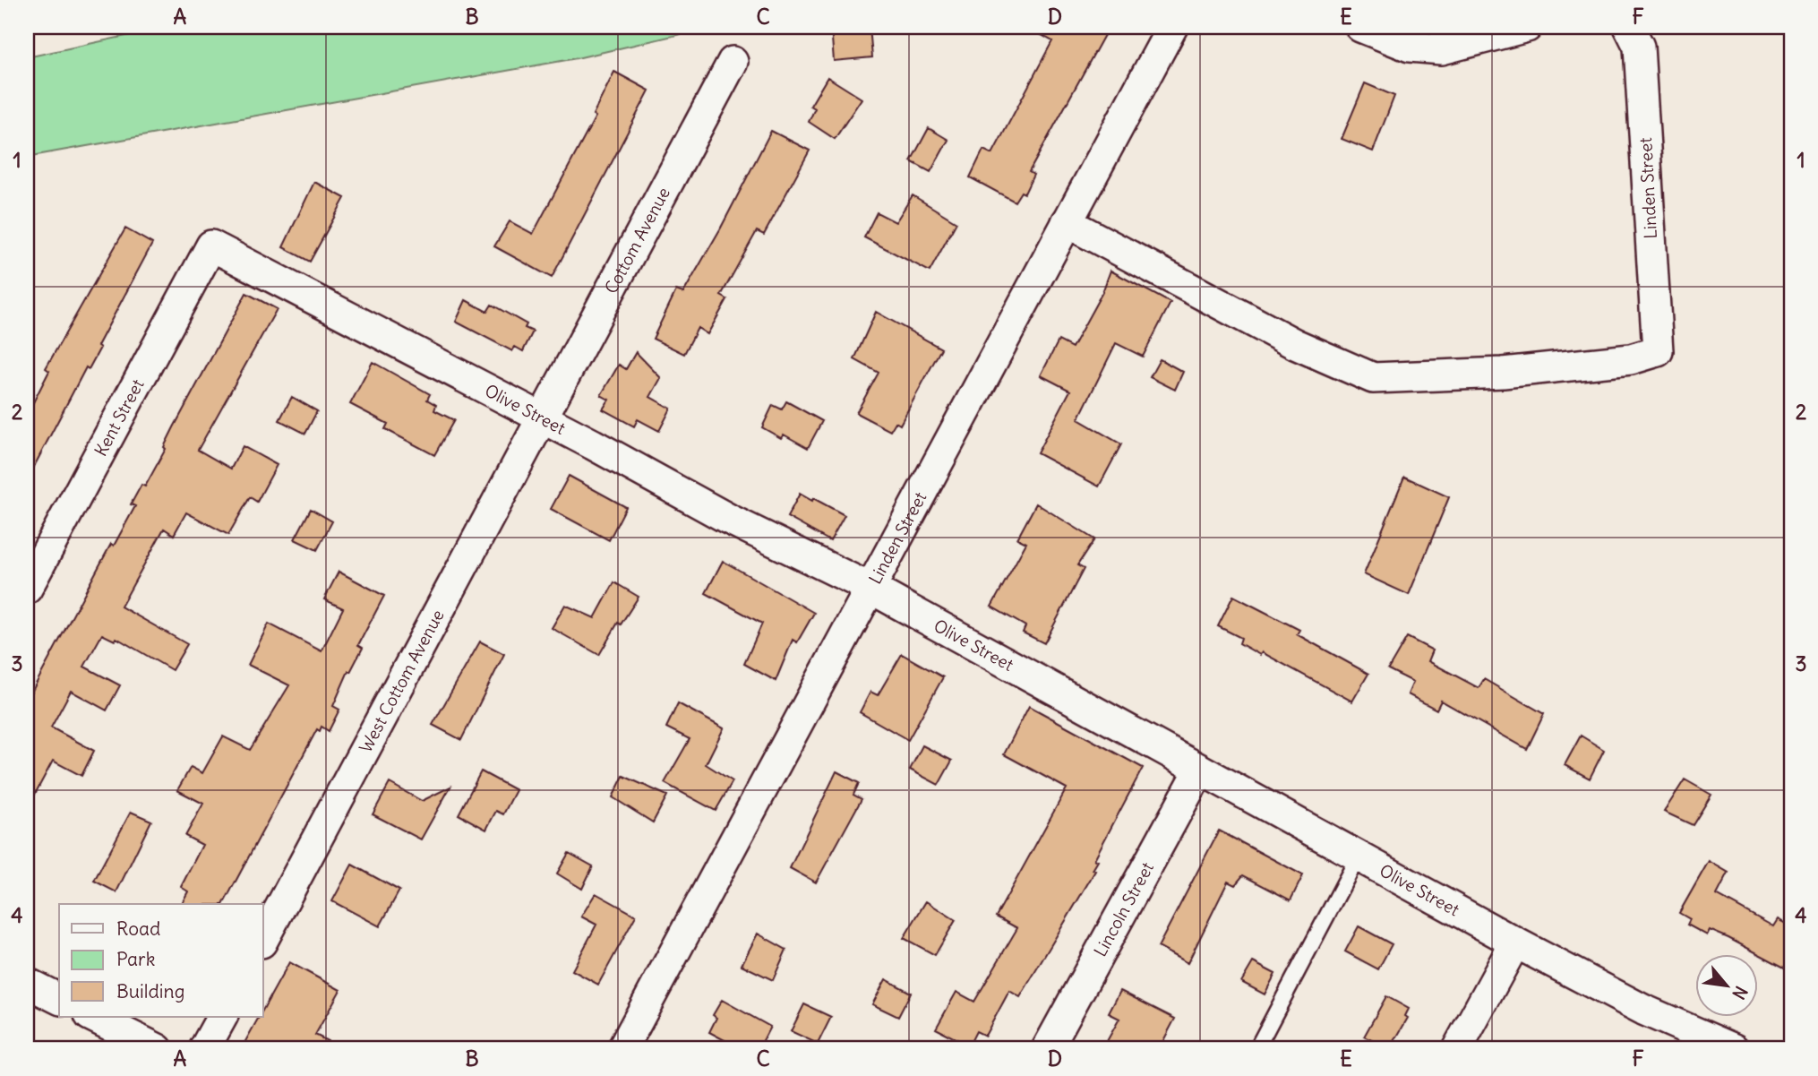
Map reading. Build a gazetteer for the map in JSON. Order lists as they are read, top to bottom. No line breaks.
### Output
{"streets":{"street":["Linden Street","Cottom Avenue","Olive Street","Kent Street","West Cottom Avenue","Lincoln Street"]},"crossings":[["Linden Street","Olive Street"],["Cottom Avenue","Olive Street"],["Cottom Avenue","West Cottom Avenue"],["Olive Street","Kent Street"],["Olive Street","West Cottom Avenue"],["Olive Street","Lincoln Street"]],"legend":["Road","Park","Building"],"north":"bottom right","grid":{"columns":["A","B","C","D","E","F"],"rows":["1","2","3","4"]}}
